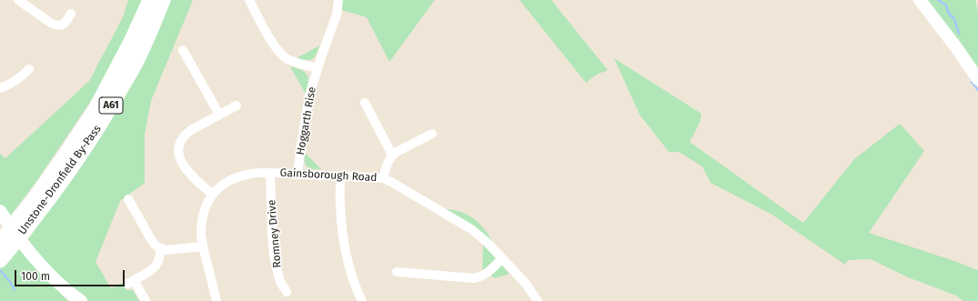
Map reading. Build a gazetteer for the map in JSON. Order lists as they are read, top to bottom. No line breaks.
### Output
{"streets":{"highway":["A61","Unstone-Dronfield By-Pass"],"street":["Hoggarth Rise","Gainsborough Road","Romney Drive"]},"crossings":[["Hoggarth Rise","Gainsborough Road"],["Gainsborough Road","Romney Drive"]],"scale_bar":"100 m"}
